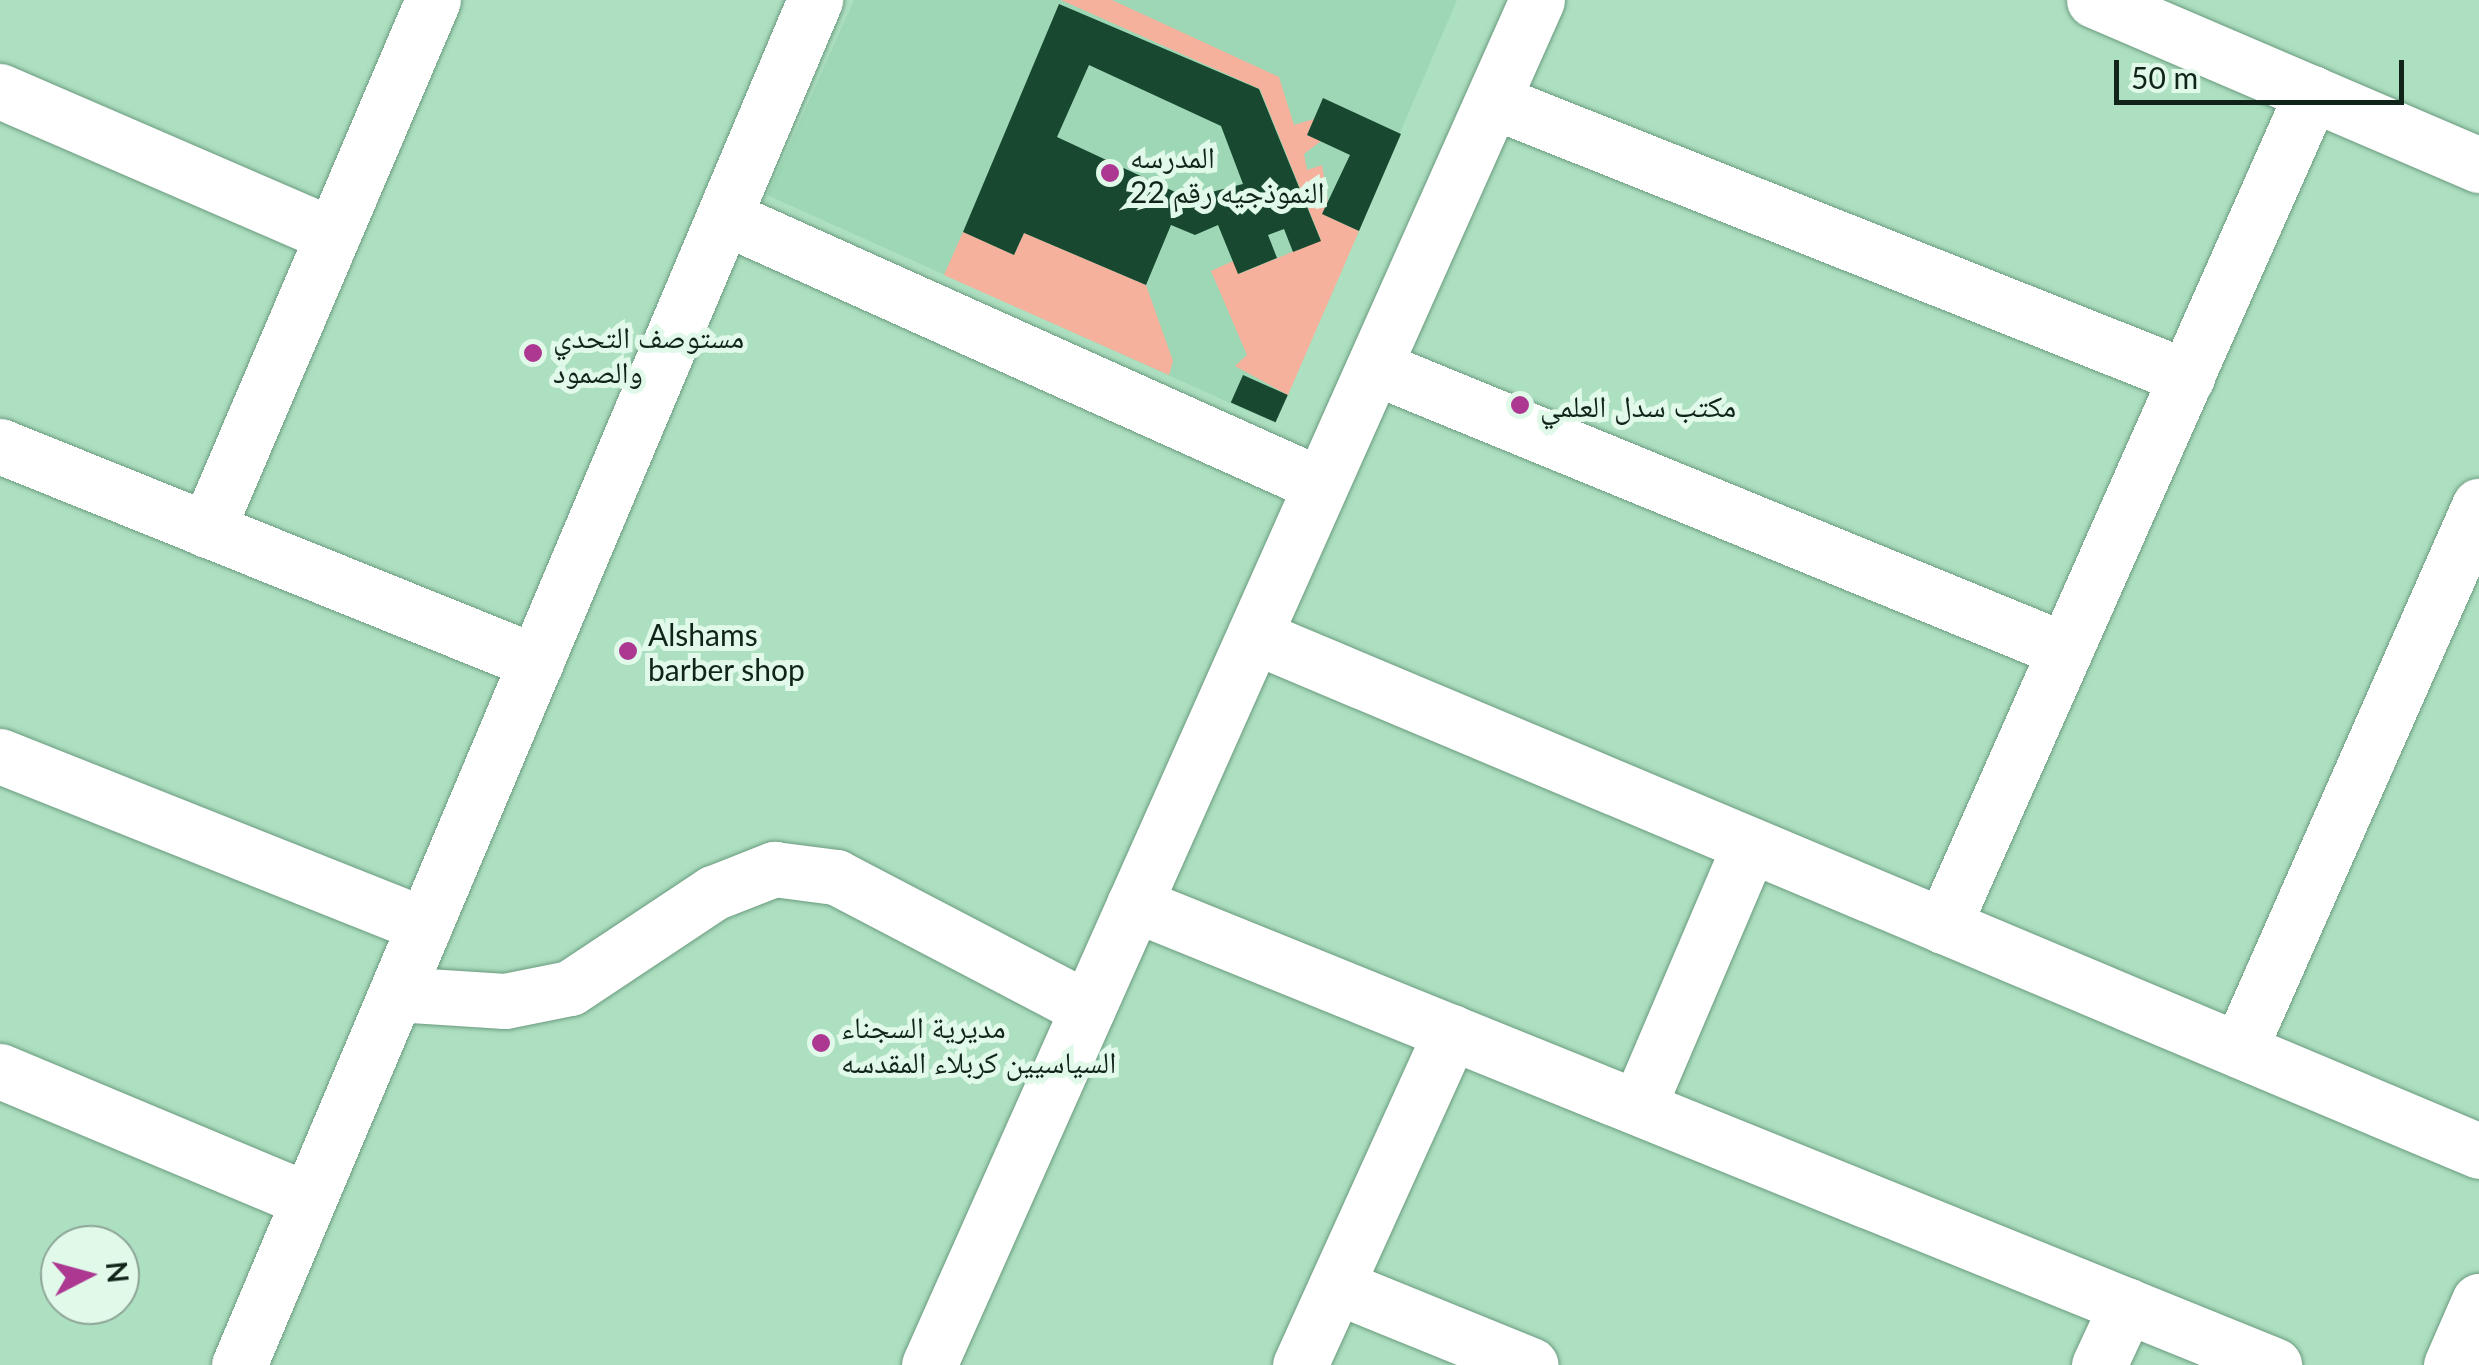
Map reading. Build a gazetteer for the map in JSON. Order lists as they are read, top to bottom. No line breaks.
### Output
{"places":["المدرسه النموذجيه رقم 22","مستوصف التحدي والصمود","مكتب سدل العلمي","Alshams barber shop","مديرية السجناء السياسيين كربلاء المقدسه"],"scale_bar":"50 m","north":"right"}
